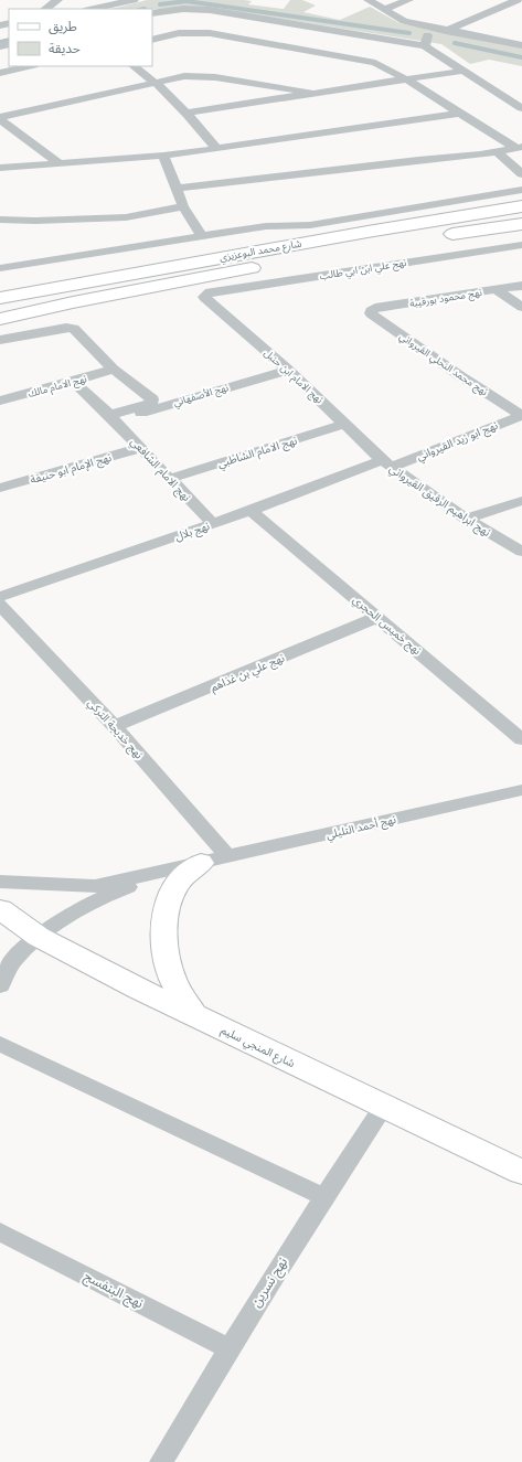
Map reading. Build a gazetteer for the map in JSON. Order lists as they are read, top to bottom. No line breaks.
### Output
{"streets":{"main road":["شارع محمد البوعزيزي","شارع المنجي سليم"],"street":["نهج علي ابن ابي طالب","نهج محمود بورقيبة","نهج محمد النحلي القيرواني","نهج الامام ابن حنبل","نهج الامام مالك","نهج الأصفهاني","نهج ابو زيد القيرواني","نهج الامام الشاطبي","نهج الإمام ابو حنيفة","نهج الامام الشافعي","نهج ابراهيم الرقيق القيرواني","نهج بلال","نهج خميس الحجري","نهج علي بن غذاهم","نهج خديجة التركي","نهج أحمد التليلي","نهج نسرين","نهج البنفسج"]},"crossings":[["نهج علي ابن ابي طالب","نهج الامام ابن حنبل"],["نهج محمود بورقيبة","نهج محمد النحلي القيرواني"],["نهج محمد النحلي القيرواني","نهج ابو زيد القيرواني"],["نهج الامام ابن حنبل","نهج الأصفهاني"],["نهج الامام ابن حنبل","نهج ابو زيد القيرواني"],["نهج الامام ابن حنبل","نهج الامام الشاطبي"],["نهج الامام ابن حنبل","نهج ابراهيم الرقيق القيرواني"],["نهج الامام ابن حنبل","نهج بلال"],["نهج الامام مالك","نهج الامام الشافعي"],["نهج الأصفهاني","نهج الامام الشافعي"],["نهج ابو زيد القيرواني","نهج ابراهيم الرقيق القيرواني"],["نهج ابو زيد القيرواني","نهج بلال"],["نهج الامام الشاطبي","نهج الامام الشافعي"],["نهج الإمام ابو حنيفة","نهج الامام الشافعي"],["نهج الامام الشافعي","نهج بلال"],["نهج ابراهيم الرقيق القيرواني","نهج بلال"],["نهج بلال","نهج خميس الحجري"],["نهج خميس الحجري","نهج علي بن غذاهم"],["نهج علي بن غذاهم","نهج خديجة التركي"],["نهج خديجة التركي","نهج أحمد التليلي"],["نهج أحمد التليلي","شارع المنجي سليم"],["شارع المنجي سليم","نهج نسرين"],["نهج نسرين","نهج البنفسج"]],"legend":["طريق","حديقة"]}
